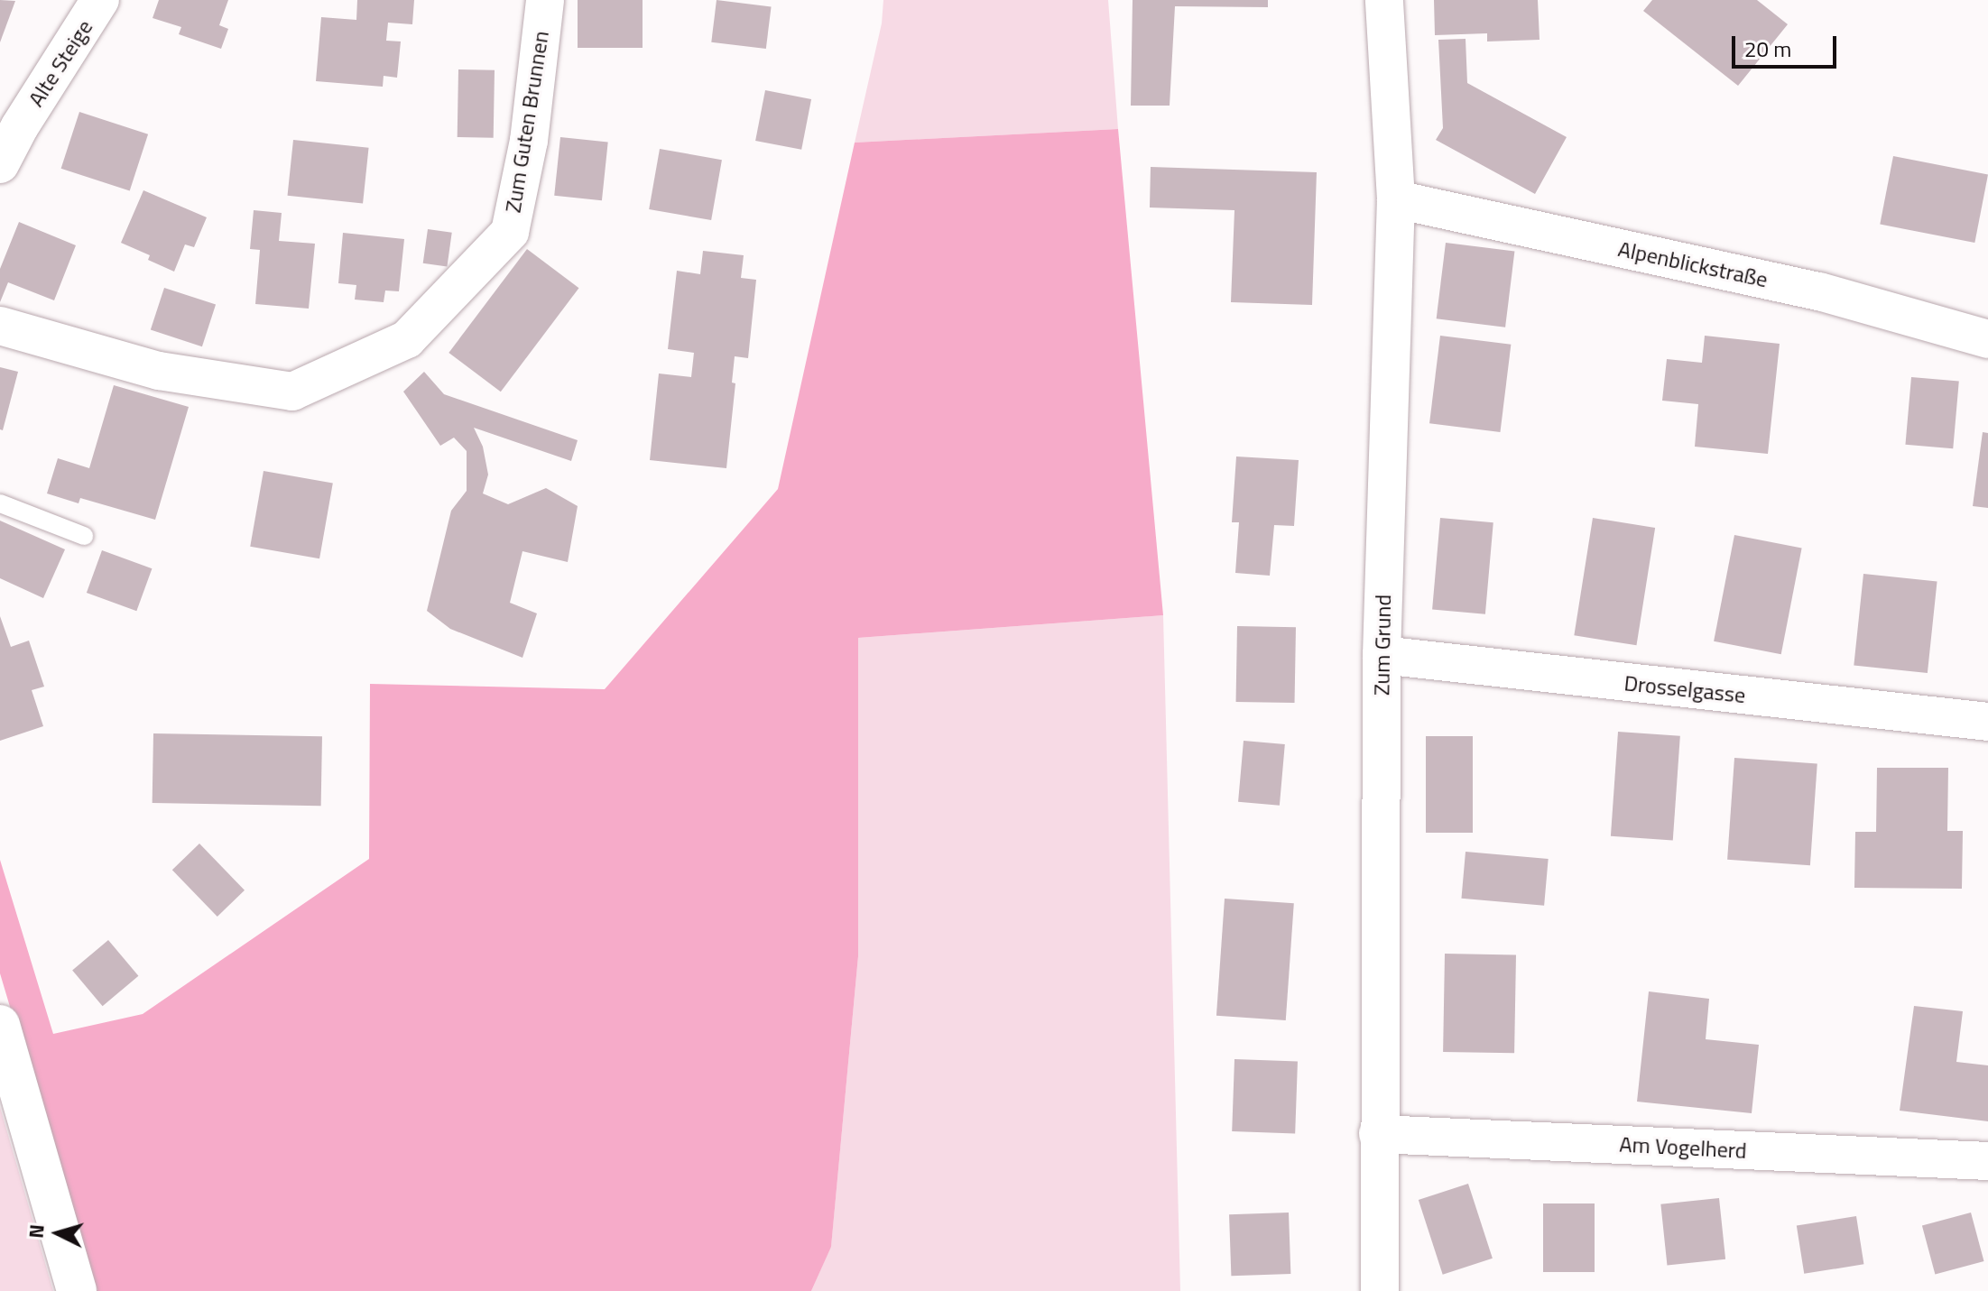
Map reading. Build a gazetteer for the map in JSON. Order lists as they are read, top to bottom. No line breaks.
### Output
{"streets":{"street":["Alte Steige","Zum Guten Brunnen","Alpenblickstraße","Zum Grund","Drosselgasse","Am Vogelherd"]},"crossings":[["Alpenblickstraße","Zum Grund"],["Zum Grund","Drosselgasse"],["Zum Grund","Am Vogelherd"]],"scale_bar":"20 m","north":"left"}
